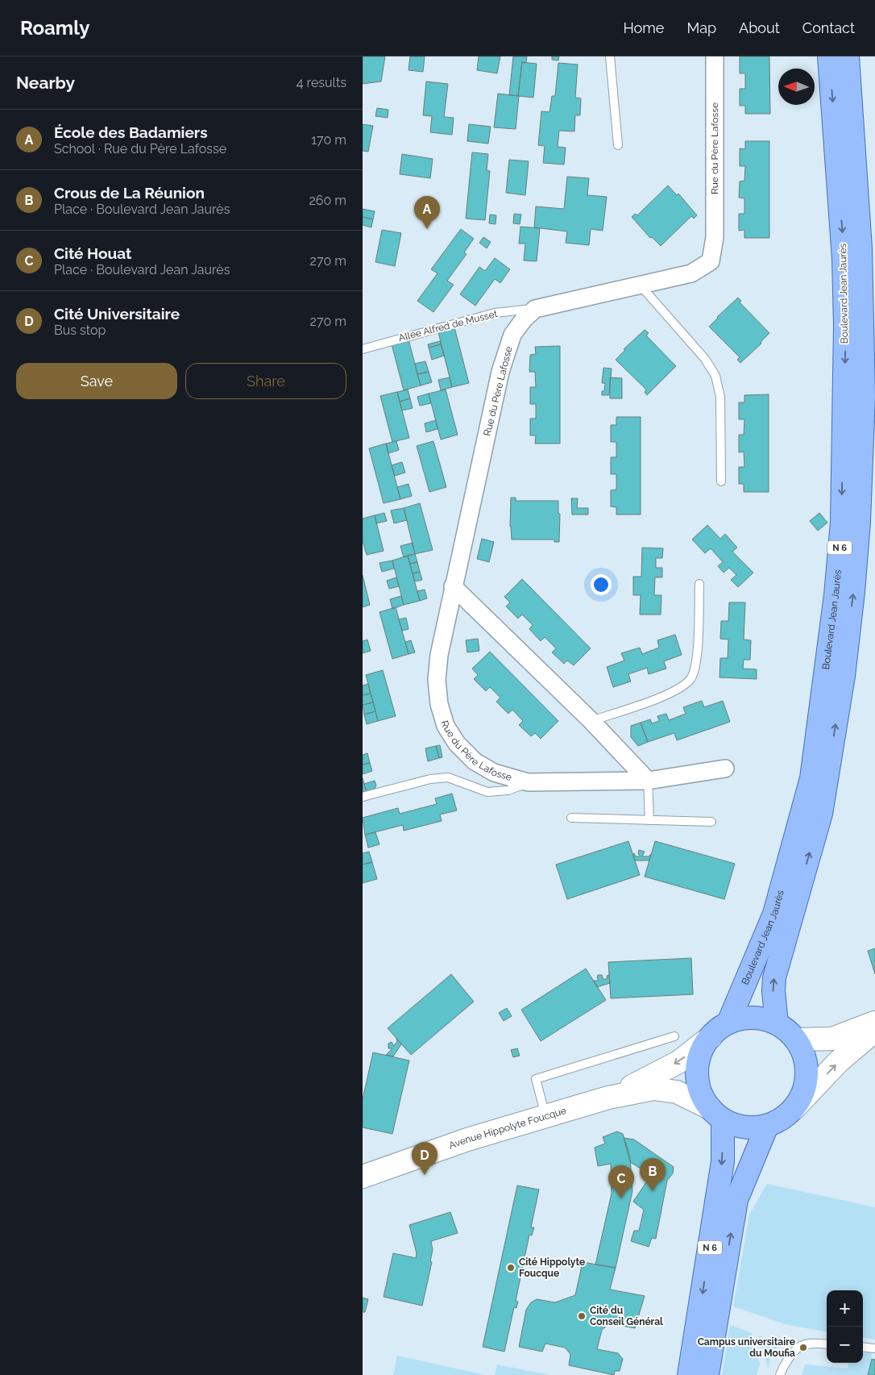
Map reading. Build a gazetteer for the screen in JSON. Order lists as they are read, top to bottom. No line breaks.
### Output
{"streets":{"main road":["Boulevard Jean Jaurès","N 6"],"street":["Rue du Père Lafosse","Avenue Hippolyte Foucque"],"lane":["Allee Alfred de Musset"]},"crossings":[["Rue du Père Lafosse","Allee Alfred de Musset"],["Boulevard Jean Jaurès","N 6"],["Boulevard Jean Jaurès","Avenue Hippolyte Foucque"],["N 6","Avenue Hippolyte Foucque"]],"places":["Cité Hippolyte Foucque","Cité du Conseil Général","Campus universitaire du Moufia"],"north":"left","page":{"header":"Roamly","nav":["Home","Map","About","Contact"],"heading":["Nearby","4 results"],"list":[{"mark":"A","name":"École des Badamiers","note":"School · Rue du Père Lafosse","value":"170 m"},{"mark":"B","name":"Crous de La Réunion","note":"Place · Boulevard Jean Jaurès","value":"260 m"},{"mark":"C","name":"Cité Houat","note":"Place · Boulevard Jean Jaurès","value":"270 m"},{"mark":"D","name":"Cité Universitaire","note":"Bus stop","value":"270 m"}],"pins":["A","D","B","C"],"buttons":["Save","Share"],"map_buttons":["+","−"]}}
